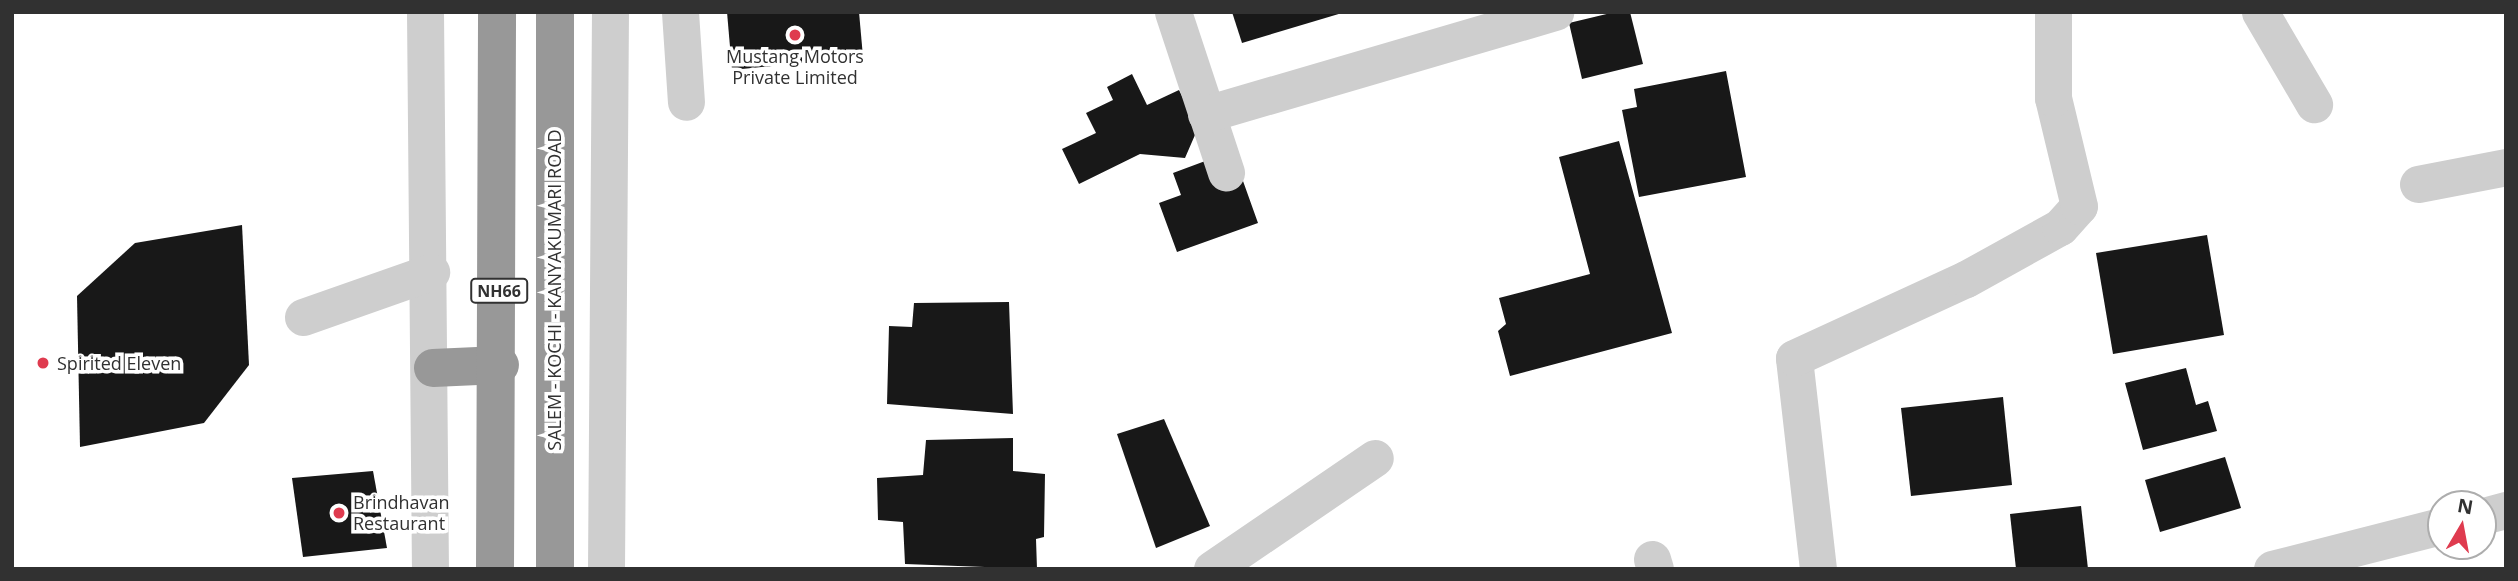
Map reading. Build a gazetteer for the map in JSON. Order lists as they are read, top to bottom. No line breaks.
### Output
{"streets":{"highway":["SALEM - KOCHI - KANYAKUMARI ROAD","NH66"]},"places":["Mustang Motors Private Limited","Spirited Eleven","Brindhavan Restaurant"],"north":"top"}
